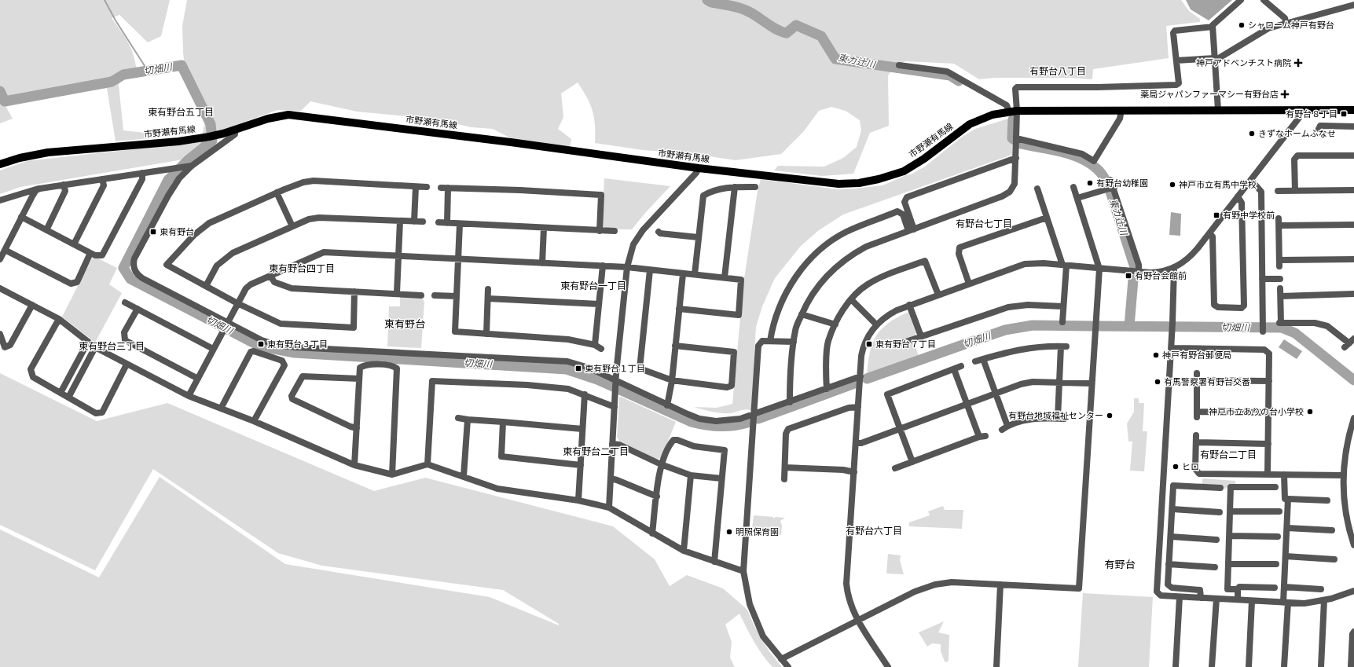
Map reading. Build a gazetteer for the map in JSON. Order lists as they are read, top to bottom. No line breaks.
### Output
{"streets":{"main road":["市野瀬有馬線"]},"districts":["有野台八丁目","東有野台五丁目","有野台七丁目","東有野台四丁目","東有野台一丁目","東有野台","東有野台三丁目","東有野台二丁目","有野台二丁目","有野台六丁目","有野台"],"water":["東カ辻川","切畑川"],"places":{"other":["シャローム神戸有野台","きずなホームふなせ","有野台幼稚園","神戸市立有馬中学校","神戸有野台郵便局","有馬警察署有野台交番","神戸市立ありの台小学校","有野台地域福祉センター","ヒロ","明照保育園"],"health":["神戸アドベンチスト病院","薬局ジャパンファーマシー有野台店"],"transit":["有野台８丁目","有野中学校前","東有野台","有野台会館前","東有野台３丁目","東有野台７丁目","東有野台１丁目"]}}
